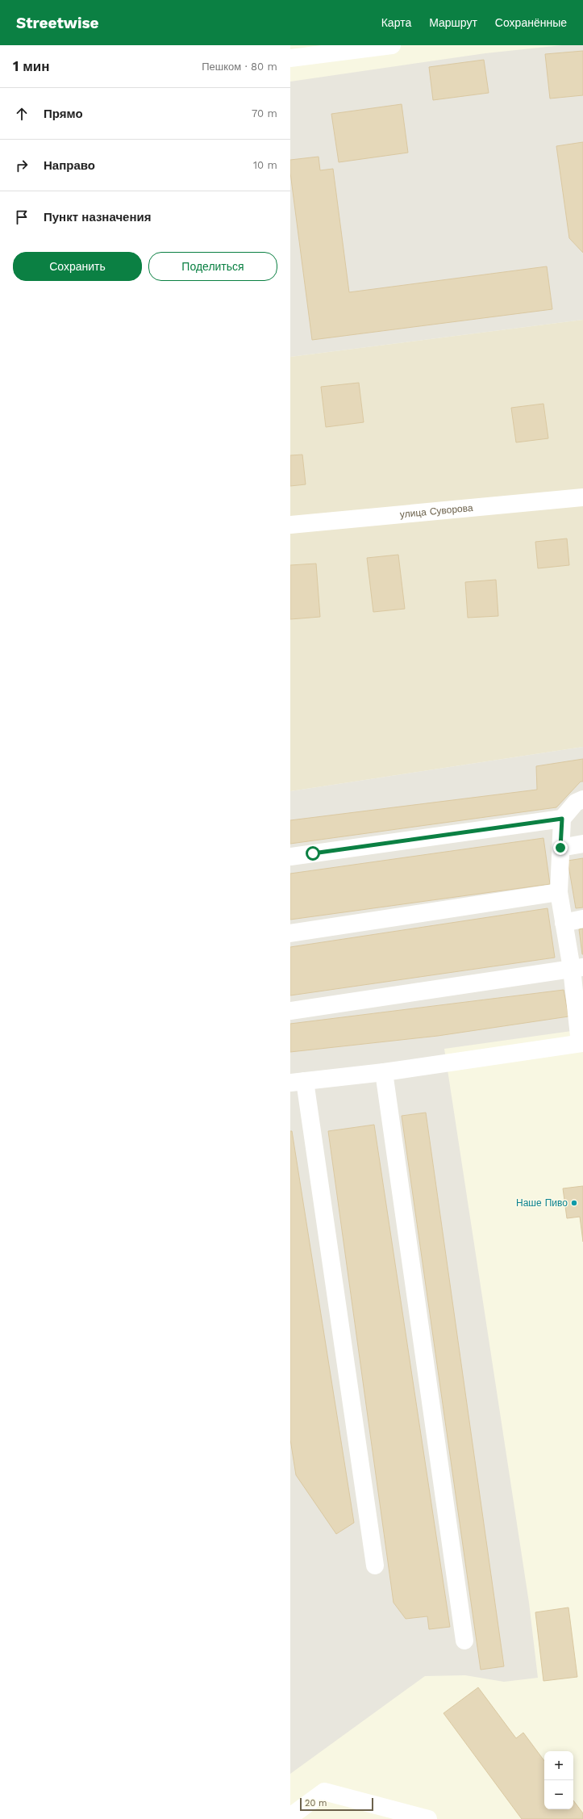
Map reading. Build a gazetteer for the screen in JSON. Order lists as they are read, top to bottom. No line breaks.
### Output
{"streets":{"street":["улица Суворова"]},"places":["Наше Пиво"],"scale_bar":"20 m","page":{"header":"Streetwise","nav":["Карта","Маршрут","Сохранённые"],"heading":["1 мин","Пешком · 80 m"],"list":[["Прямо","70 m"],["Направо","10 m"],"Пункт назначения"],"buttons":["Сохранить","Поделиться"],"map_buttons":["+","−"],"scale":"20 m"}}
